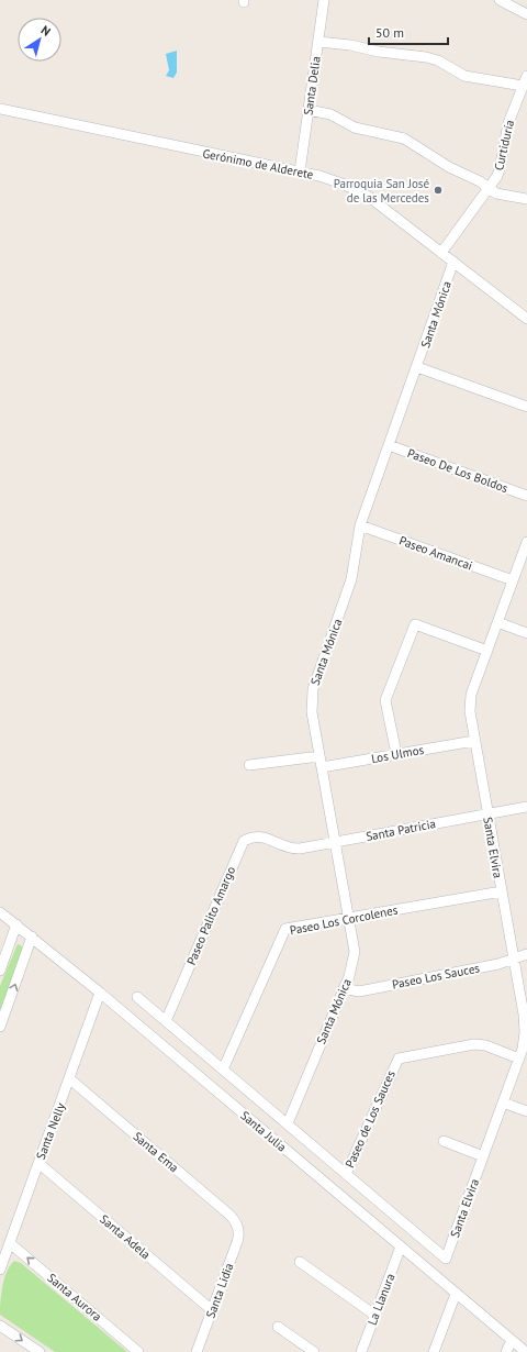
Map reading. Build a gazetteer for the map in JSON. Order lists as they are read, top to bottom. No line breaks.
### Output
{"streets":{"street":["Santa Delia","Curtiduría","Gerónimo de Alderete","Santa Mónica","Paseo De Los Boldos","Paseo Amancai","Los Ulmos","Santa Patricia","Santa Elvira","Paseo Palito Amargo","Paseo Los Corcolenes","Paseo Los Sauces","Paseo de Los Sauces","Santa Nelly","Santa Julia","Santa Ema","Santa Adela","Santa Lidia","Santa Aurora","La Llanura"]},"crossings":[["Santa Delia","Gerónimo de Alderete"],["Curtiduría","Gerónimo de Alderete"],["Gerónimo de Alderete","Santa Mónica"],["Santa Mónica","Paseo De Los Boldos"],["Santa Mónica","Paseo Amancai"],["Santa Mónica","Los Ulmos"],["Santa Mónica","Santa Patricia"],["Santa Mónica","Paseo Los Corcolenes"],["Santa Mónica","Paseo Los Sauces"],["Santa Mónica","Santa Julia"],["Paseo Amancai","Santa Elvira"],["Los Ulmos","Santa Elvira"],["Santa Patricia","Santa Elvira"],["Santa Patricia","Paseo Palito Amargo"],["Santa Elvira","Paseo Los Corcolenes"],["Santa Elvira","Paseo Los Sauces"],["Santa Elvira","Paseo de Los Sauces"],["Santa Elvira","Santa Julia"],["Paseo Palito Amargo","Santa Julia"],["Paseo Los Corcolenes","Santa Julia"],["Paseo de Los Sauces","Santa Julia"],["Santa Nelly","Santa Julia"],["Santa Nelly","Santa Ema"],["Santa Nelly","Santa Adela"],["Santa Nelly","Santa Aurora"],["Santa Julia","La Llanura"],["Santa Ema","Santa Lidia"],["Santa Adela","Santa Lidia"]],"one_way":["Santa Aurora"],"places":["Parroquia San José de las Mercedes"],"scale_bar":"50 m","north":"top right"}
